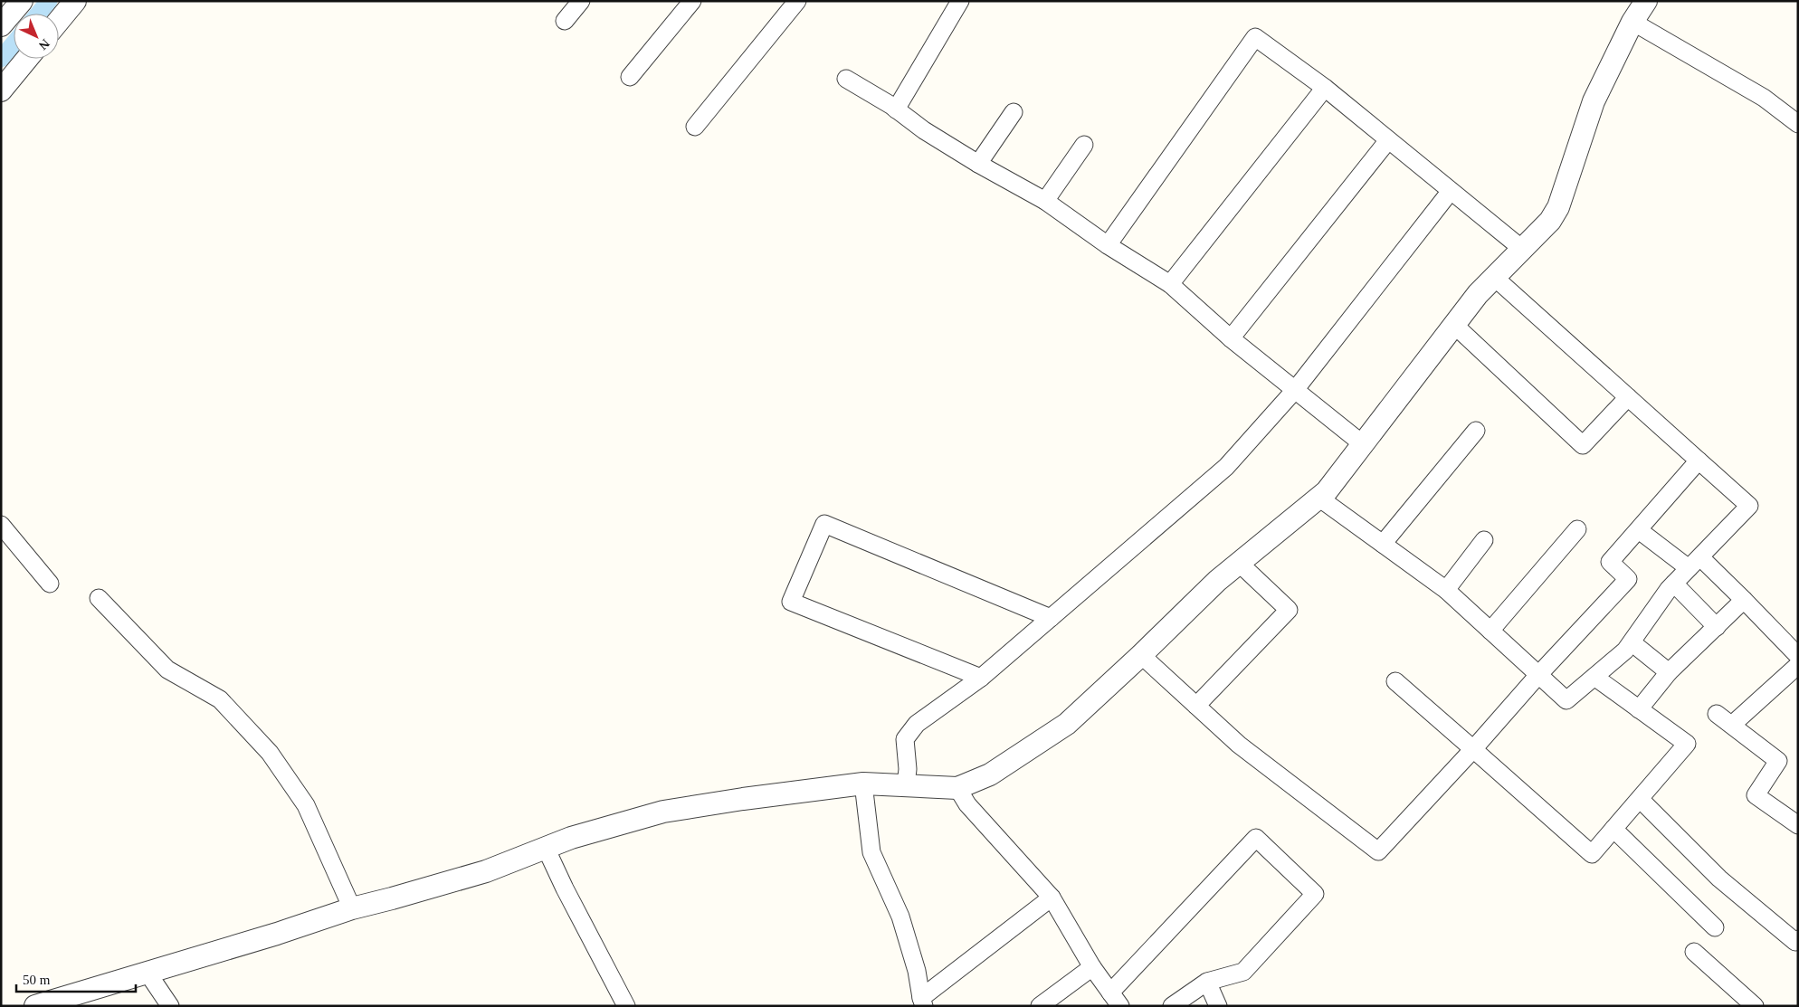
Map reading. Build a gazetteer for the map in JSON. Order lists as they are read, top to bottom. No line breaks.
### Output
{"scale_bar":"50 m","north":"bottom right"}
